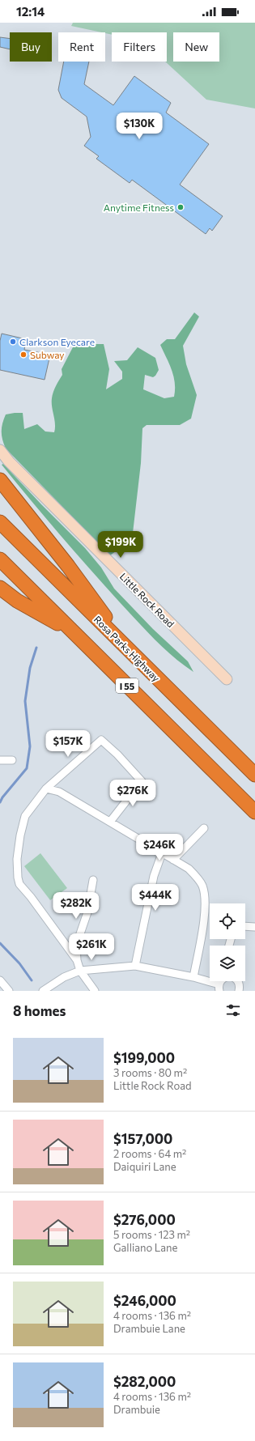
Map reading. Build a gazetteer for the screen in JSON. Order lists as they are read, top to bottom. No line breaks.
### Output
{"streets":{"highway":["Rosa Parks Highway","I 55"],"street":["Little Rock Road"]},"places":["Anytime Fitness","Clarkson Eyecare","Subway"],"page":{"status":"12:14","chip":["Buy","Rent","Filters","New"],"price":["$130K","$199K","$157K","$276K","$246K","$444K","$282K","$261K"],"heading":"8 homes","list":[{"name":"$199,000","note":"3 rooms · 80 m² · Little Rock Road"},{"name":"$157,000","note":"2 rooms · 64 m² · Daiquiri Lane"},{"name":"$276,000","note":"5 rooms · 123 m² · Galliano Lane"},{"name":"$246,000","note":"4 rooms · 136 m² · Drambuie Lane"},{"name":"$282,000","note":"4 rooms · 136 m² · Drambuie"}]}}
